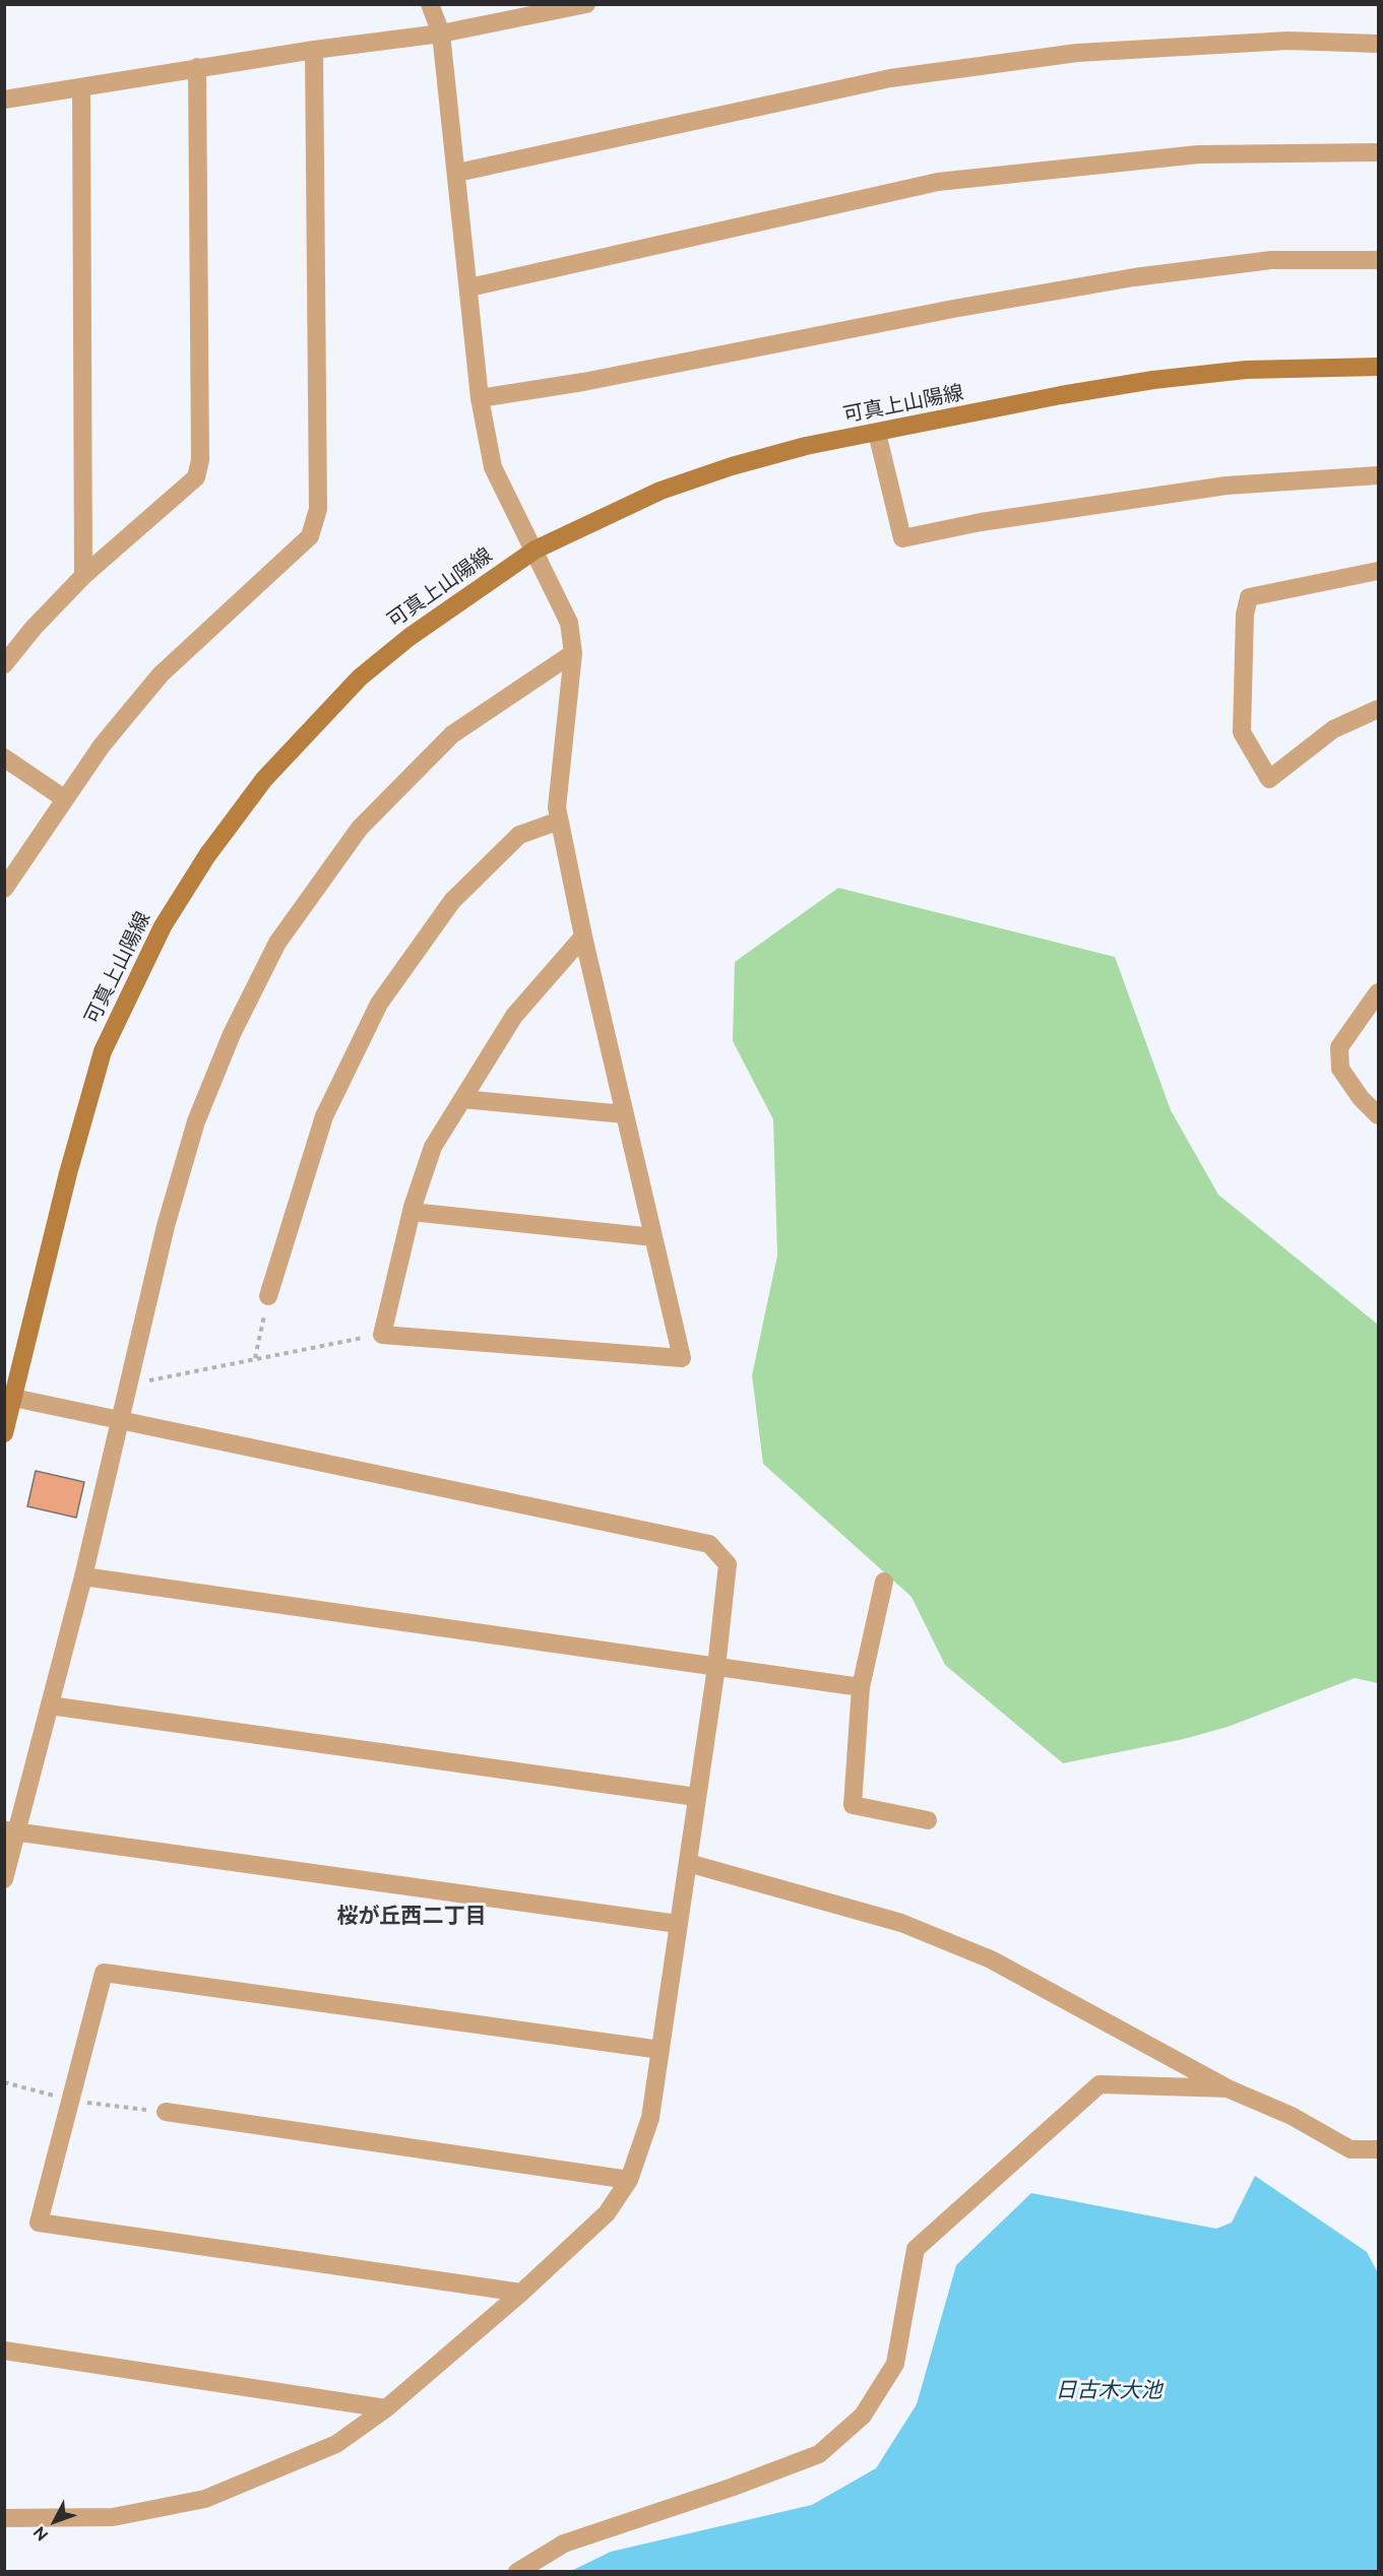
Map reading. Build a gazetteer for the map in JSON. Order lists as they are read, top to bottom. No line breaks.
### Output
{"streets":{"main road":["可真上山陽線"]},"districts":["桜が丘西二丁目"],"water":["日古木大池"],"north":"bottom left"}
